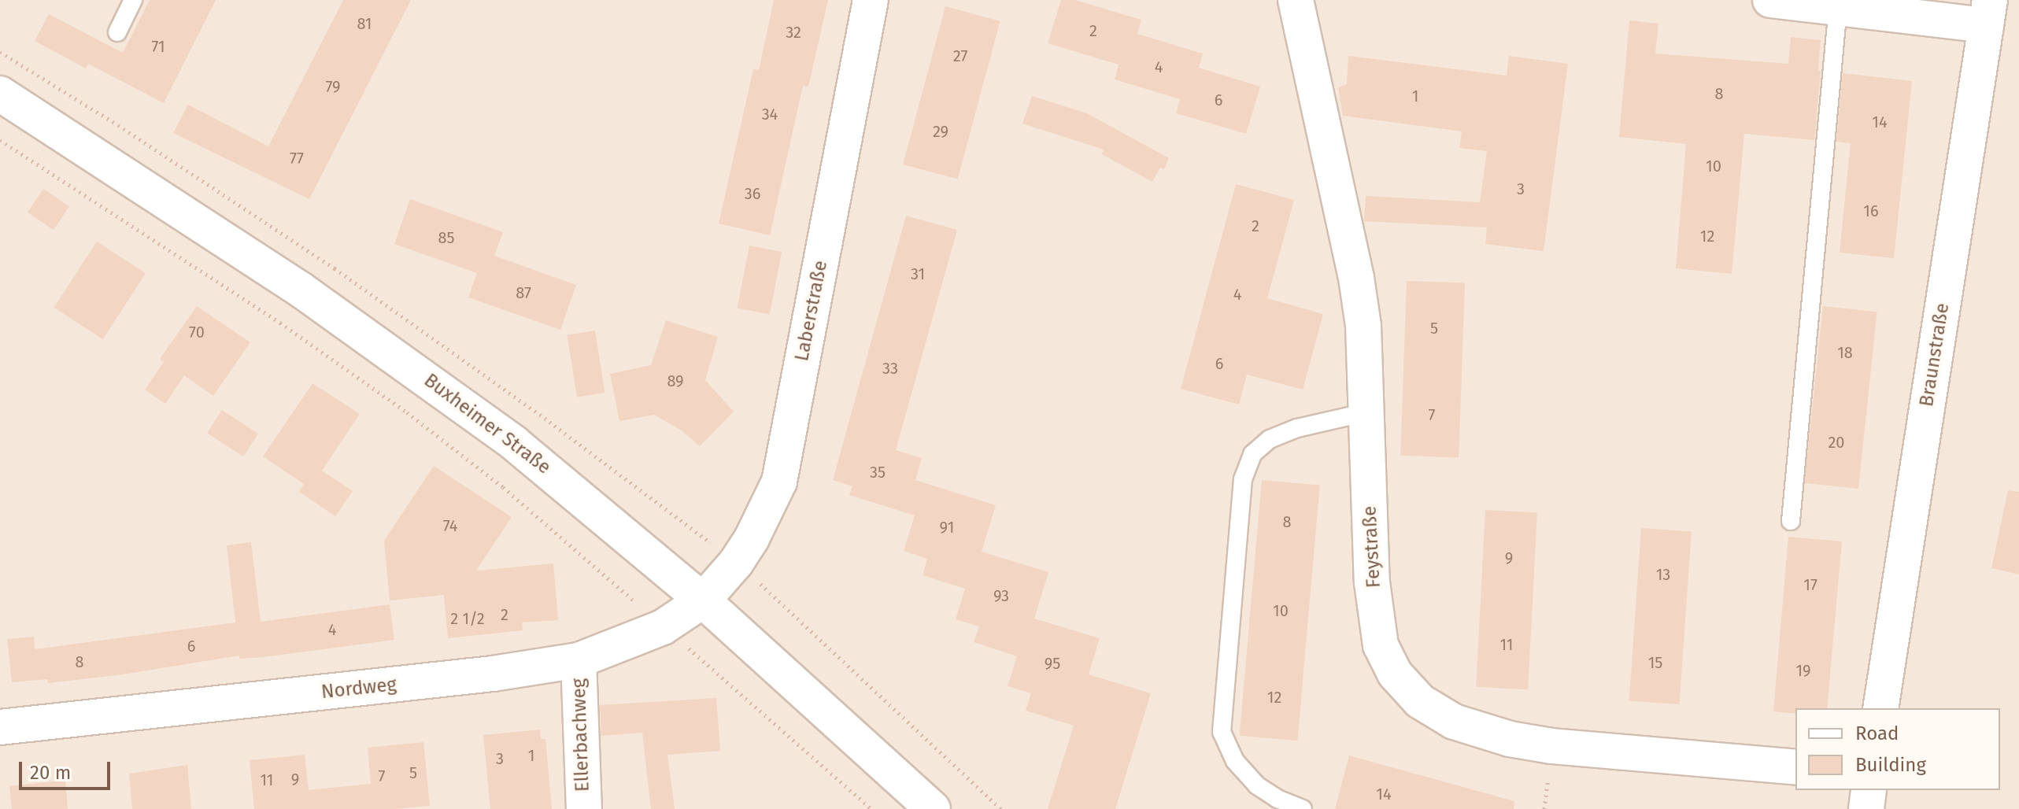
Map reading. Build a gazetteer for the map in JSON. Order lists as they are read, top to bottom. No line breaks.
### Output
{"streets":{"street":["Laberstraße","Braunstraße","Buxheimer Straße","Feystraße","Nordweg","Ellerbachweg"]},"crossings":[["Laberstraße","Buxheimer Straße"],["Laberstraße","Nordweg"],["Buxheimer Straße","Nordweg"],["Nordweg","Ellerbachweg"]],"house_numbers":["81","2","32","71","27","4","79","8","1","6","34","14","29","77","10","3","36","16","2","12","85","31","87","4","5","70","18","6","33","89","7","20","35","8","74","91","9","13","17","93","10","2","2 1/2","4","11","6","8","15","95","19","12","1","3","5","7","9","11","14"],"legend":["Road","Building"],"scale_bar":"20 m"}
